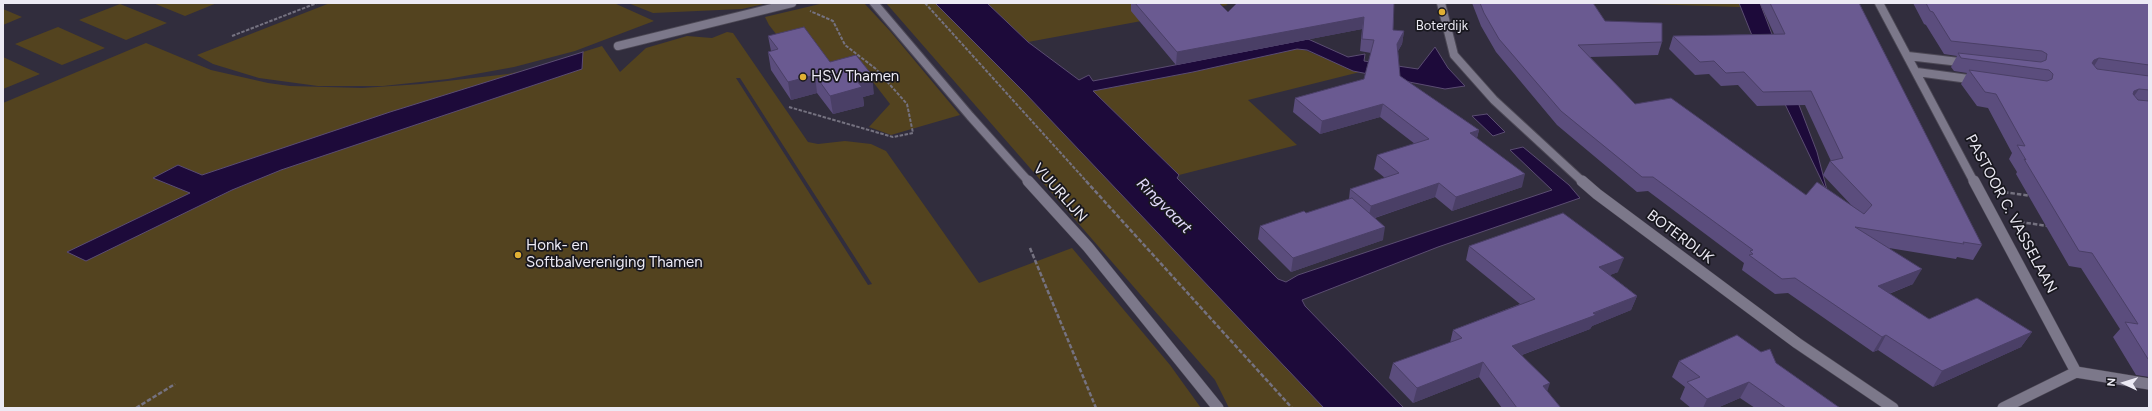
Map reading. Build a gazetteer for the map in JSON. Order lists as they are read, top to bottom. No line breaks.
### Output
{"streets":{"street":["VUURLIJN","PASTOOR C. VASSELAAN","BOTERDIJK"]},"water":["Ringvaart"],"places":["Boterdijk","HSV Thamen","Honk- en Softbalvereniging Thamen"],"north":"left"}
